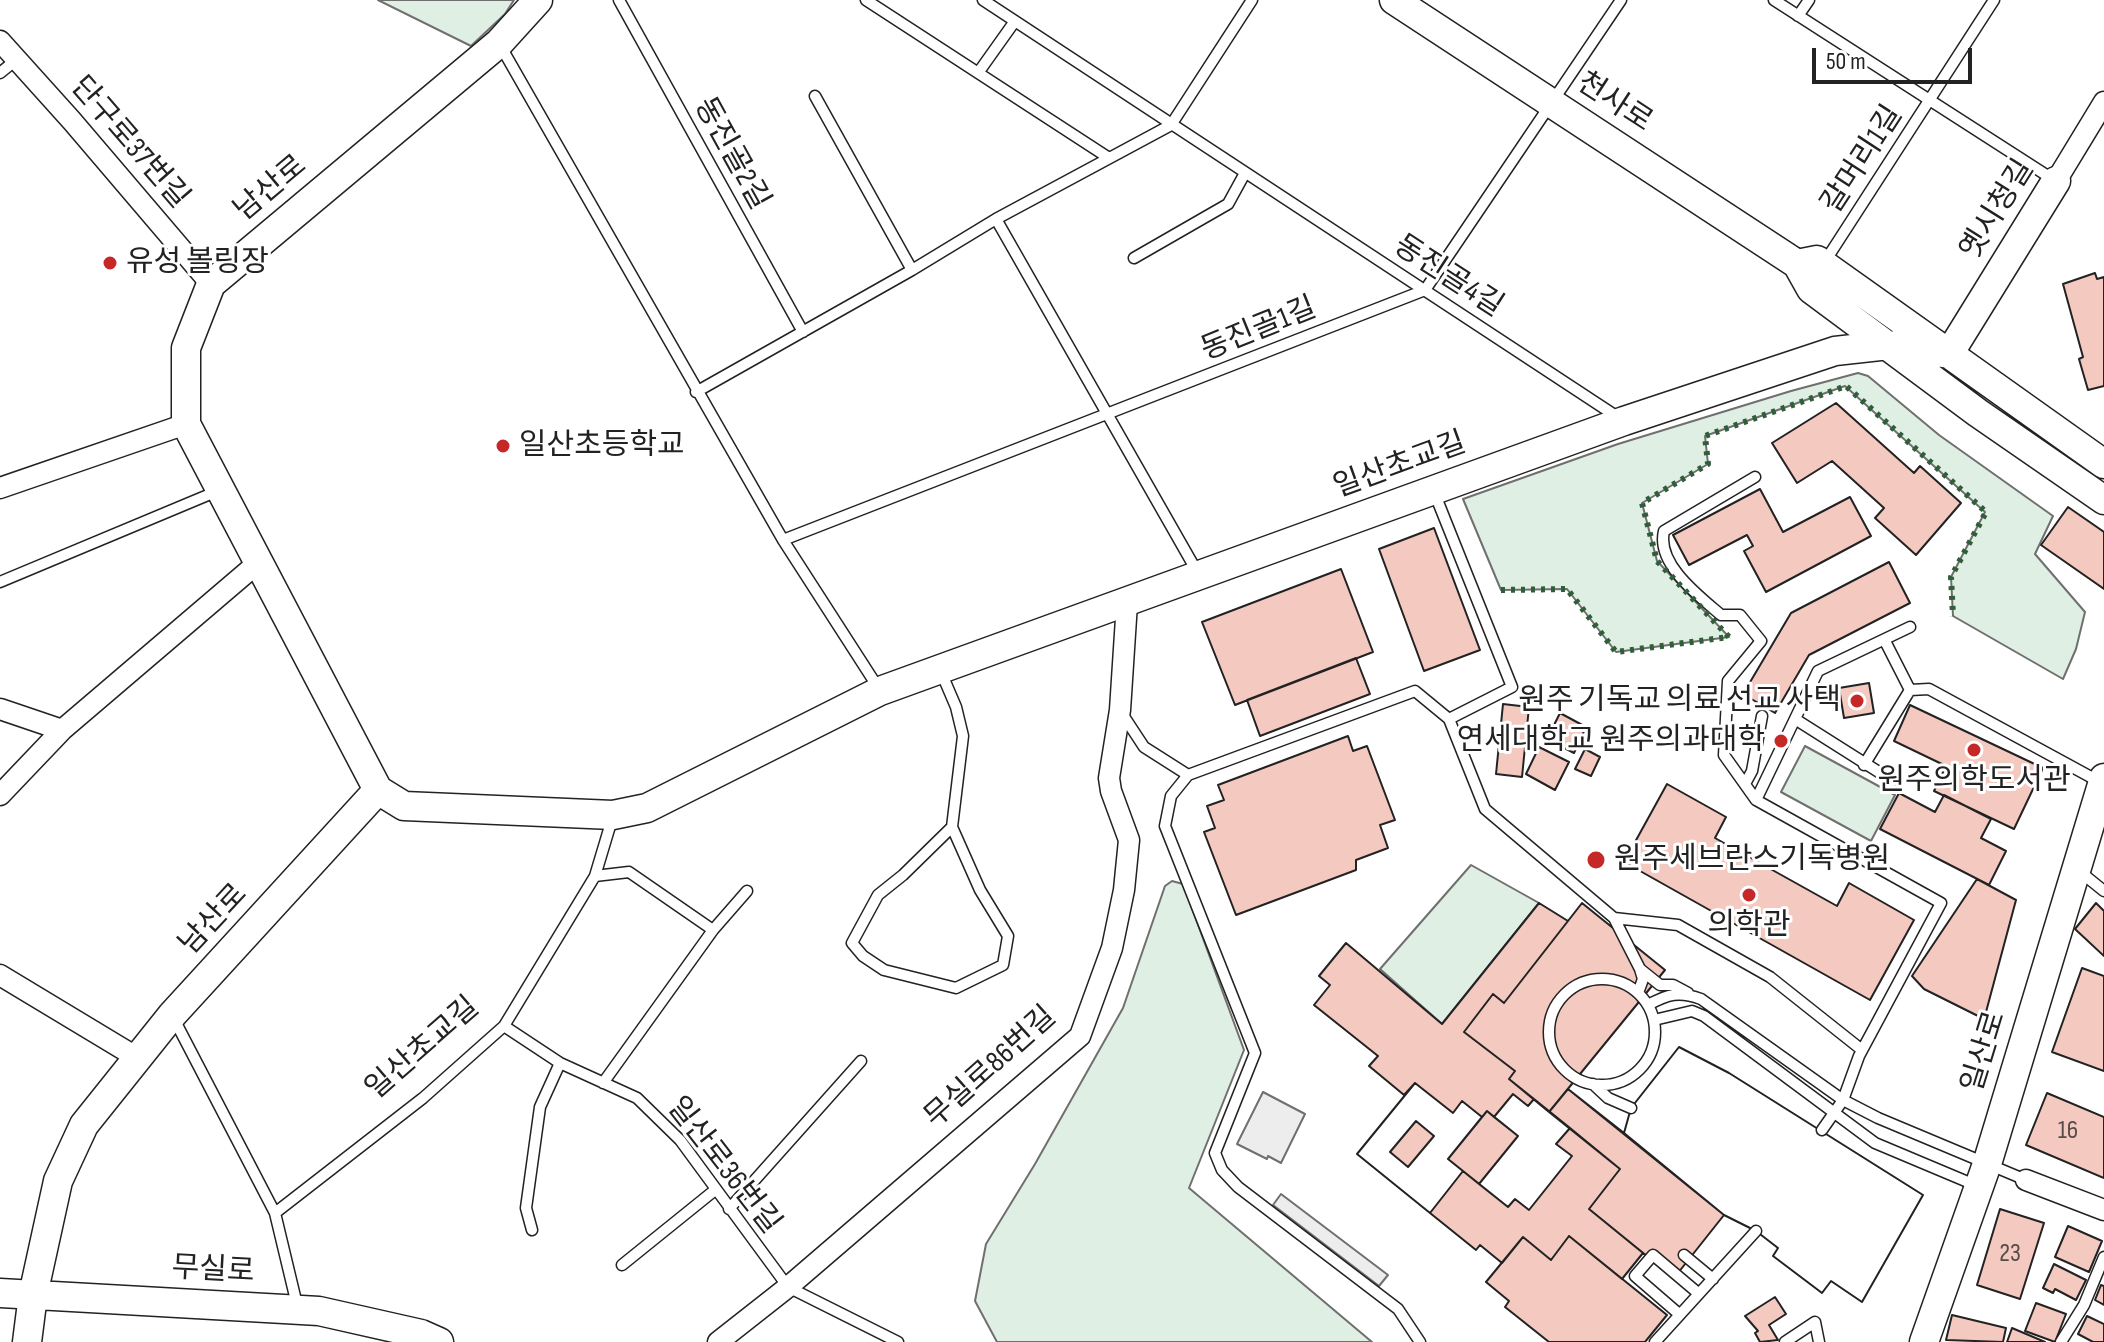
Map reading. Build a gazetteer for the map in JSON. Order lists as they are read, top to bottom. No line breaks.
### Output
{"streets":{"street":["천사로","단구로37번길","남산로","옛시청길","일산초교길","일산로","무실로86번길","무실로"],"lane":["동진골2길","갈머리1길","동진골4길","동진골1길","일산로36번길"]},"crossings":[["천사로","갈머리1길"],["천사로","옛시청길"],["천사로","일산초교길"],["단구로37번길","남산로"],["남산로","일산초교길"],["남산로","무실로"],["동진골4길","동진골1길"],["동진골4길","일산초교길"],["일산초교길","무실로86번길"],["일산초교길","일산로36번길"],["무실로86번길","일산로36번길"]],"places":["유성 볼링장","일산초등학교","원주 기독교 의료 선교 사택","연세대학교 원주의과대학","원주의학도서관","원주세브란스기독병원","의학관"],"house_numbers":["16","23"],"scale_bar":"50 m"}
